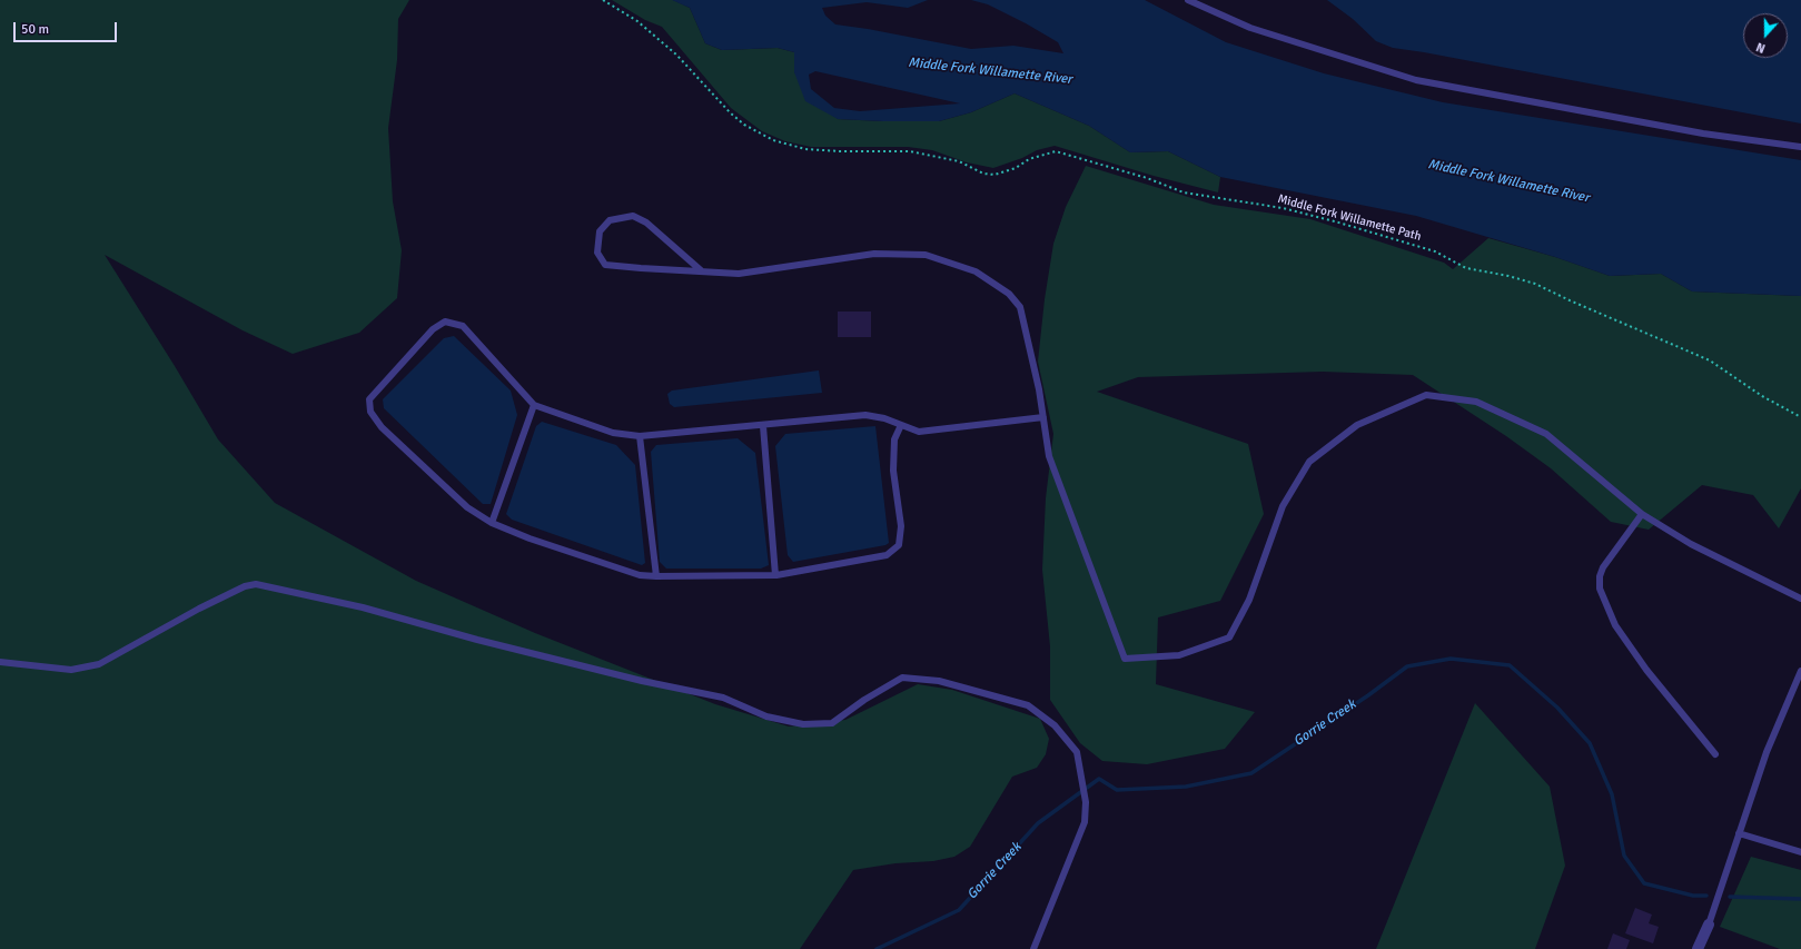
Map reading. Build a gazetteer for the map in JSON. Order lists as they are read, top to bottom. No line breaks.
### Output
{"streets":{"path":["Middle Fork Willamette Path"]},"water":["Middle Fork Willamette River","Gorrie Creek"],"scale_bar":"50 m","north":"bottom"}
